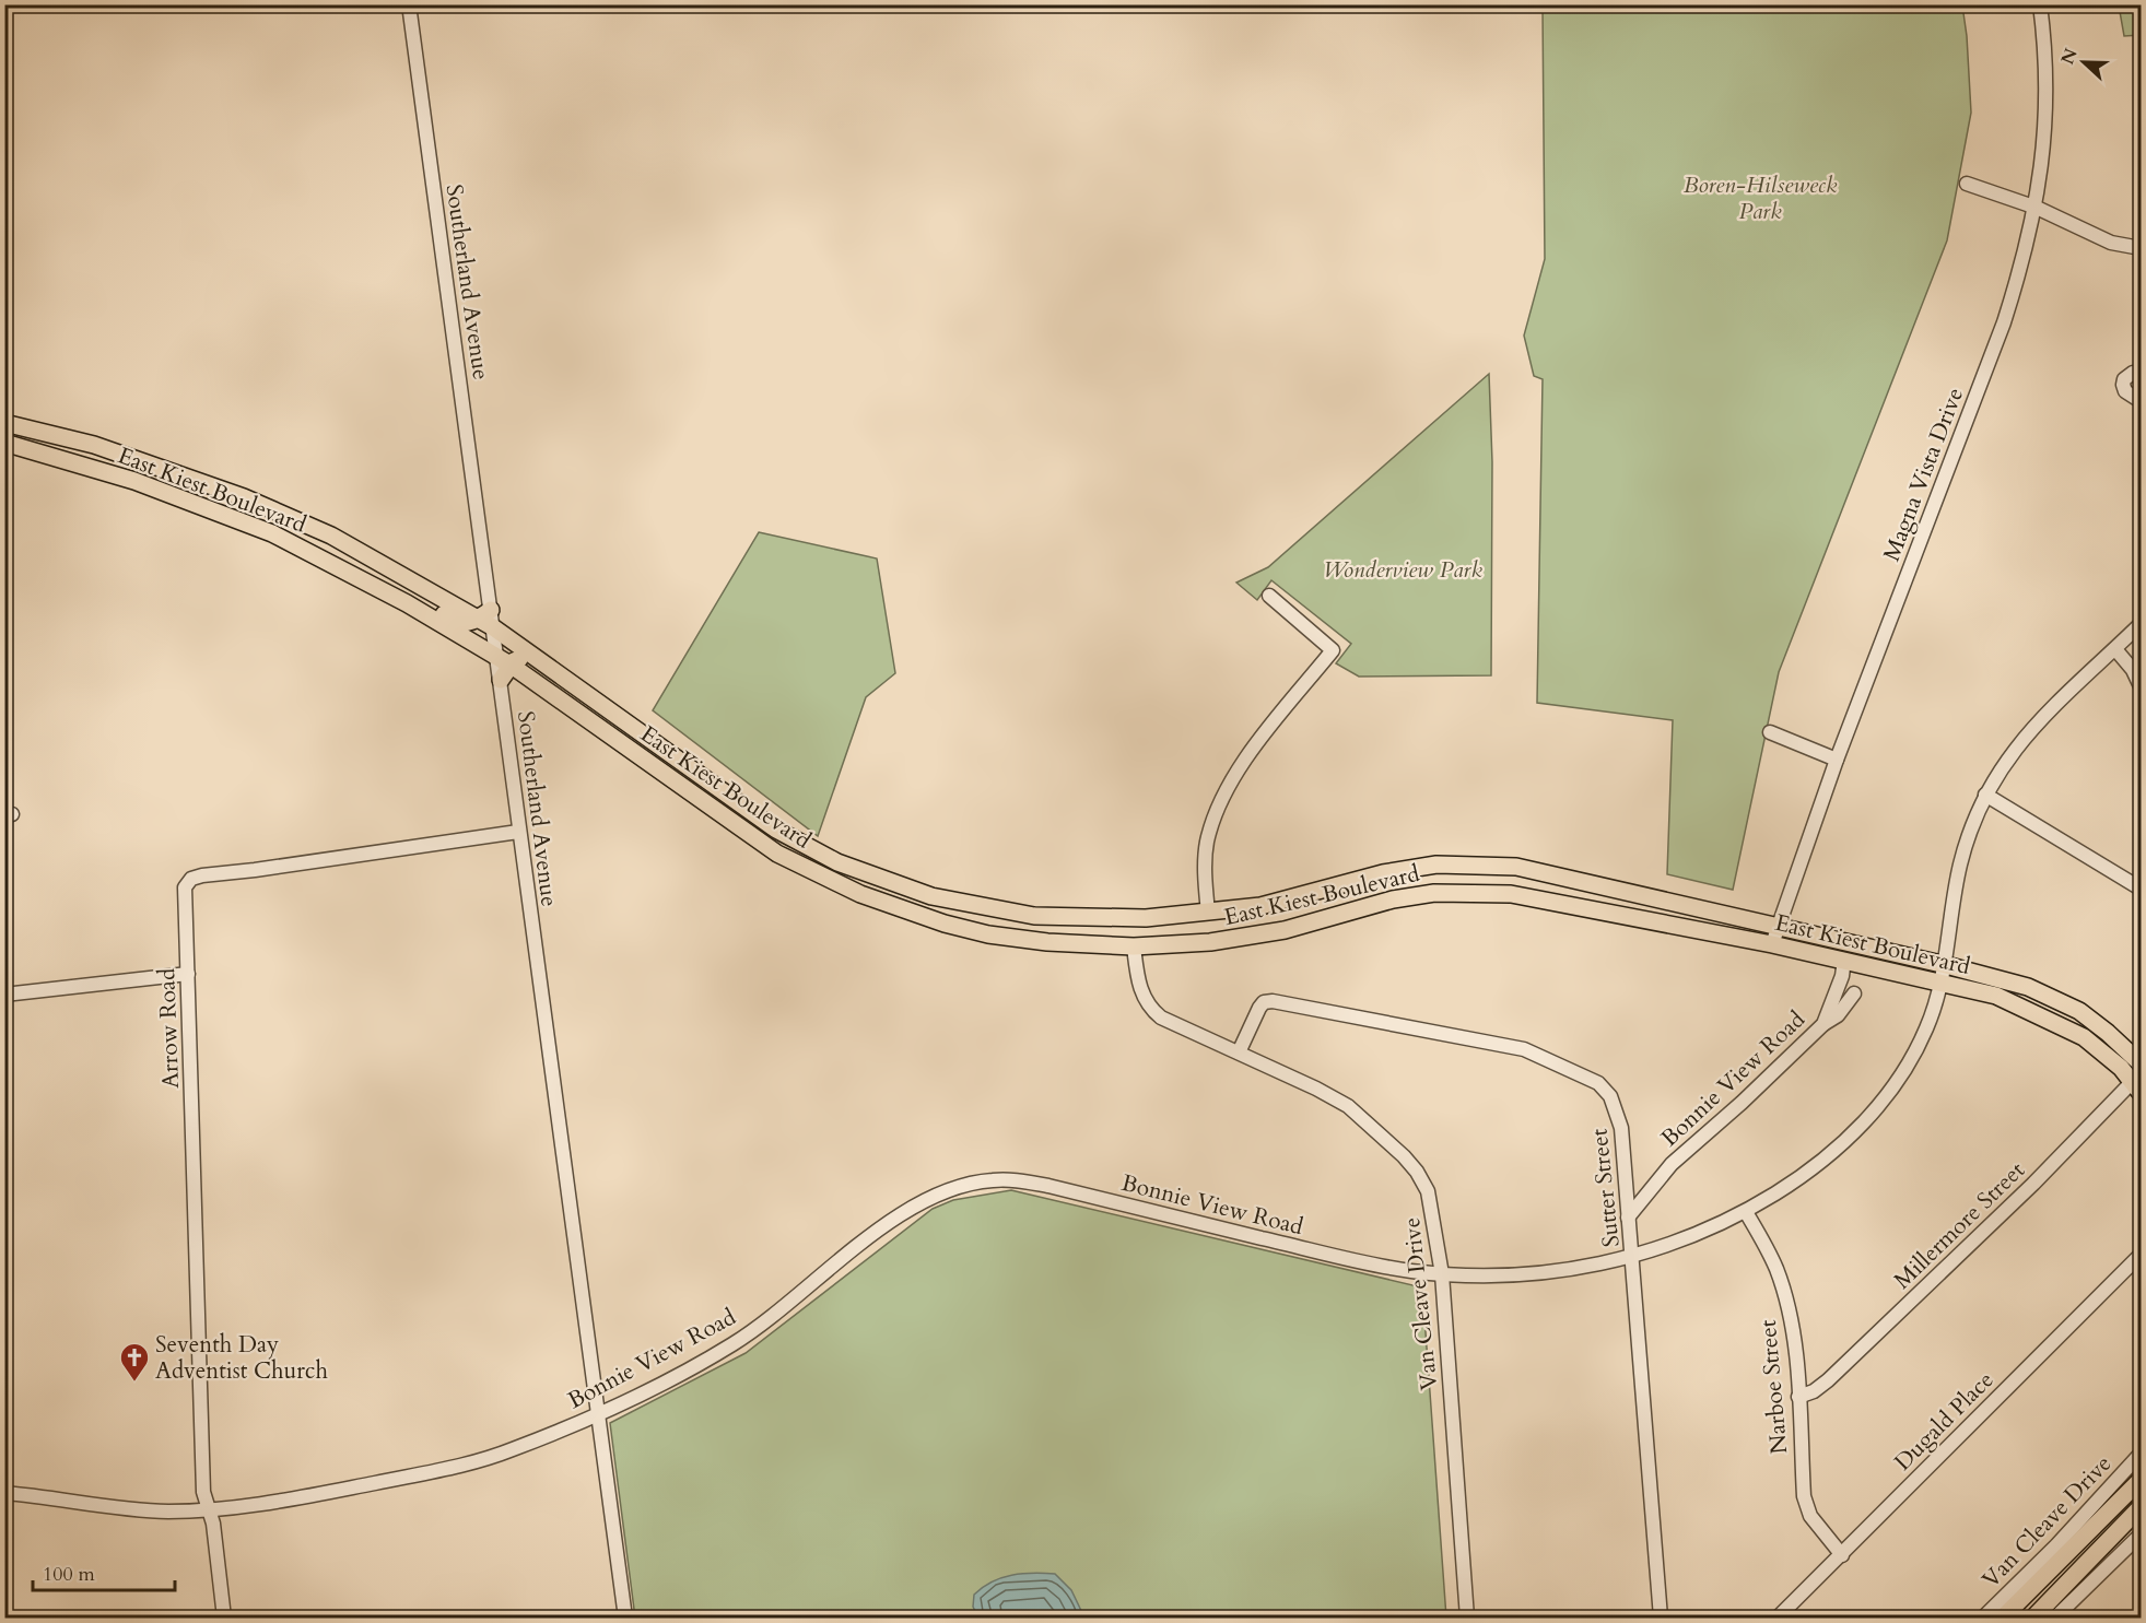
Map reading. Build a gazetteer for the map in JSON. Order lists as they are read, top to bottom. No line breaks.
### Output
{"streets":{"main road":["East Kiest Boulevard"],"street":["Southerland Avenue","Magna Vista Drive","Arrow Road","Bonnie View Road","Sutter Street","Millermore Street","Van Cleave Drive","Narboe Street","Dugald Place"]},"crossings":[["Southerland Avenue","East Kiest Boulevard"],["Southerland Avenue","Arrow Road"],["Southerland Avenue","Bonnie View Road"],["Magna Vista Drive","East Kiest Boulevard"],["East Kiest Boulevard","Bonnie View Road"],["East Kiest Boulevard","Millermore Street"],["East Kiest Boulevard","Van Cleave Drive"],["Arrow Road","Bonnie View Road"],["Bonnie View Road","Sutter Street"],["Bonnie View Road","Van Cleave Drive"],["Bonnie View Road","Narboe Street"],["Sutter Street","Van Cleave Drive"],["Millermore Street","Narboe Street"],["Narboe Street","Dugald Place"]],"parks":["Boren-Hilseweck Park","Wonderview Park"],"places":{"church":["Seventh Day Adventist Church"]},"scale_bar":"100 m","north":"left"}
